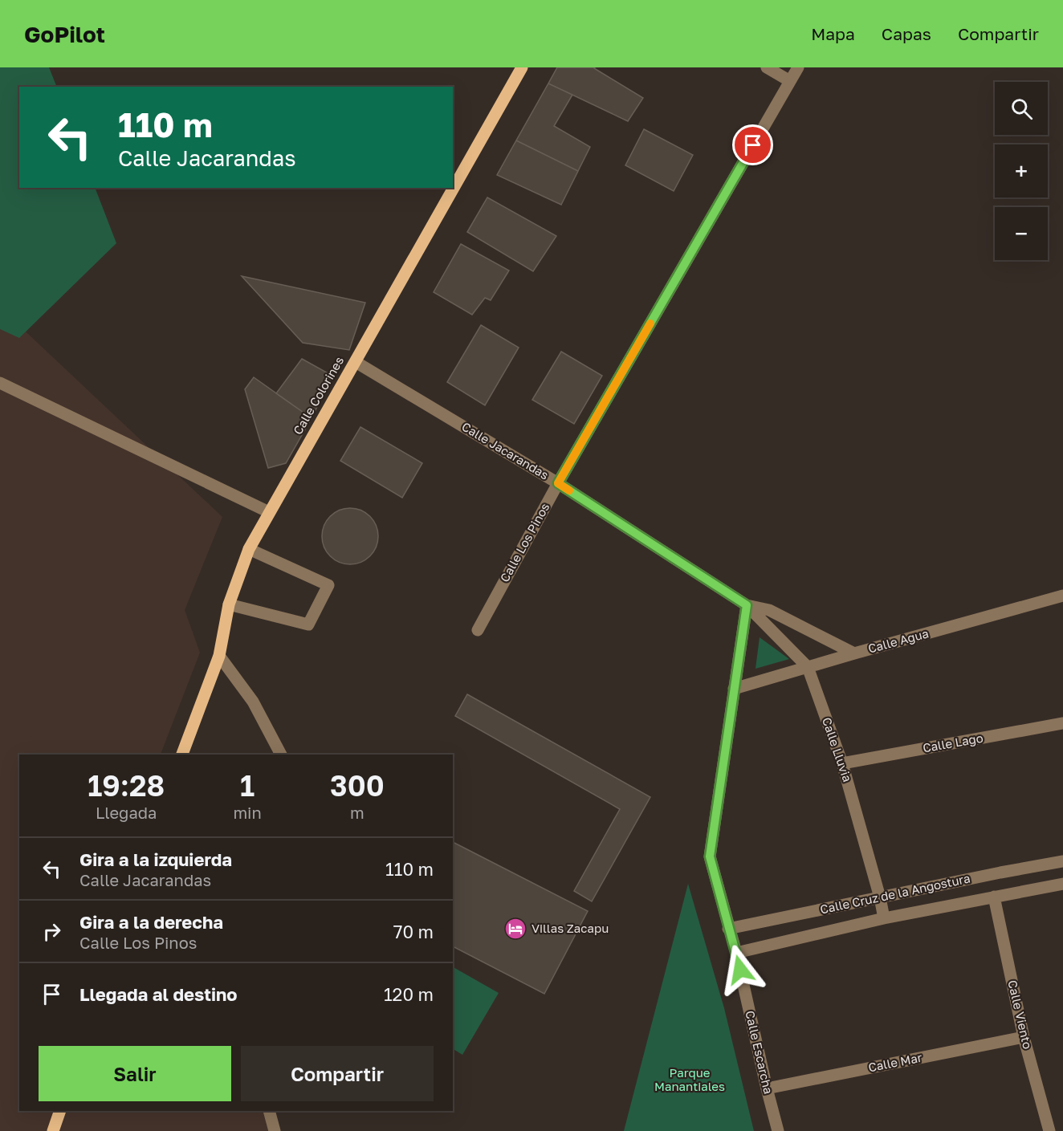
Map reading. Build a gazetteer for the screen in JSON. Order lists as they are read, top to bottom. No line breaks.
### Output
{"streets":{"main road":["Calle Colorines"],"street":["Calle Jacarandas","Calle Los Pinos","Calle Agua","Calle Lago","Calle Lluvia","Calle Cruz de la Angostura","Calle Viento","Calle Escarcha","Calle Mar"]},"crossings":[["Calle Colorines","Calle Jacarandas"],["Calle Jacarandas","Calle Los Pinos"],["Calle Jacarandas","Calle Agua"],["Calle Jacarandas","Calle Lluvia"],["Calle Jacarandas","Calle Escarcha"],["Calle Agua","Calle Lluvia"],["Calle Agua","Calle Escarcha"],["Calle Lago","Calle Lluvia"],["Calle Lluvia","Calle Cruz de la Angostura"],["Calle Lluvia","Calle Escarcha"],["Calle Cruz de la Angostura","Calle Viento"],["Calle Cruz de la Angostura","Calle Escarcha"],["Calle Viento","Calle Mar"],["Calle Escarcha","Calle Mar"]],"parks":["Parque Manantiales"],"places":{"hotel":["Villas Zacapu"]},"page":{"header":"GoPilot","nav":["Mapa","Capas","Compartir"],"map_buttons":["+","−"],"turn":["110 m","Calle Jacarandas"],"eta":["19:28","Llegada","1","min","300","m"],"list":[{"name":"Gira a la izquierda","note":"Calle Jacarandas","value":"110 m"},{"name":"Gira a la derecha","note":"Calle Los Pinos","value":"70 m"},{"name":"Llegada al destino","value":"120 m"}],"buttons":["Salir","Compartir"]}}
